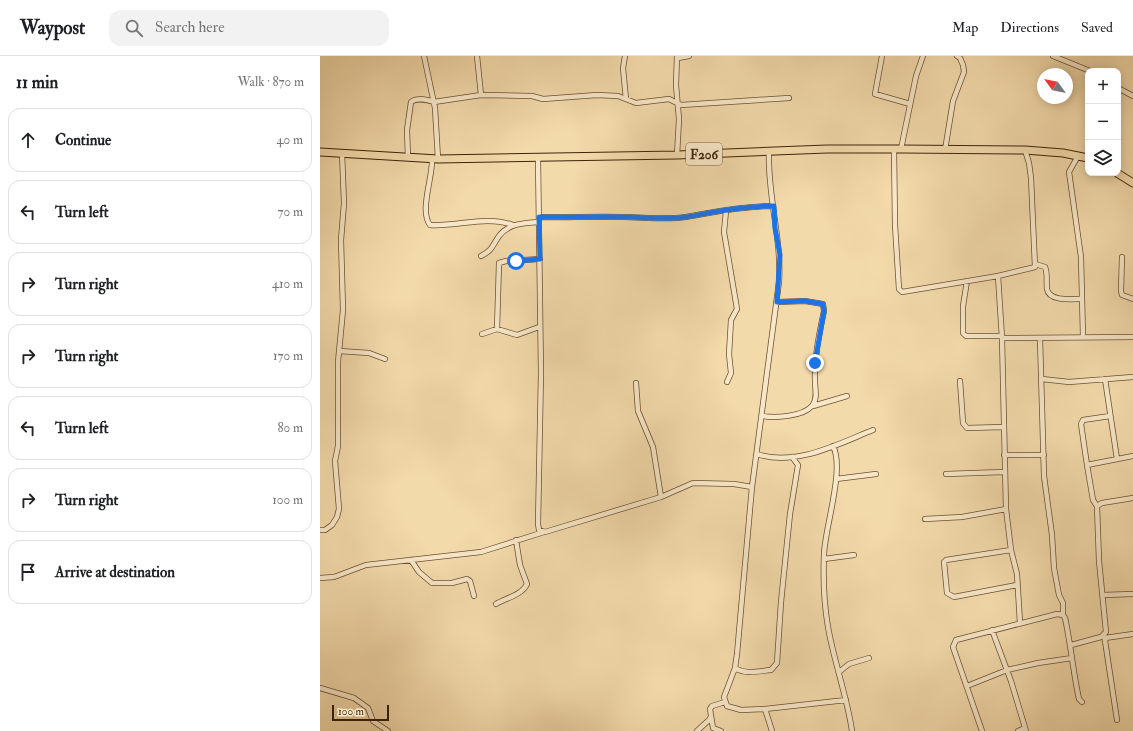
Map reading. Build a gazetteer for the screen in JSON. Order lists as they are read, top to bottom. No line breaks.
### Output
{"streets":{"main road":["F206"]},"scale_bar":"100 m","north":"top left","page":{"header":"Waypost","search":"Search here","nav":["Map","Directions","Saved"],"heading":["11 min","Walk · 870 m"],"map_buttons":["+","−"],"list":[["Continue","40 m"],["Turn left","70 m"],["Turn right","410 m"],["Turn right","170 m"],["Turn left","80 m"],["Turn right","100 m"],"Arrive at destination"],"scale":"100 m"}}
